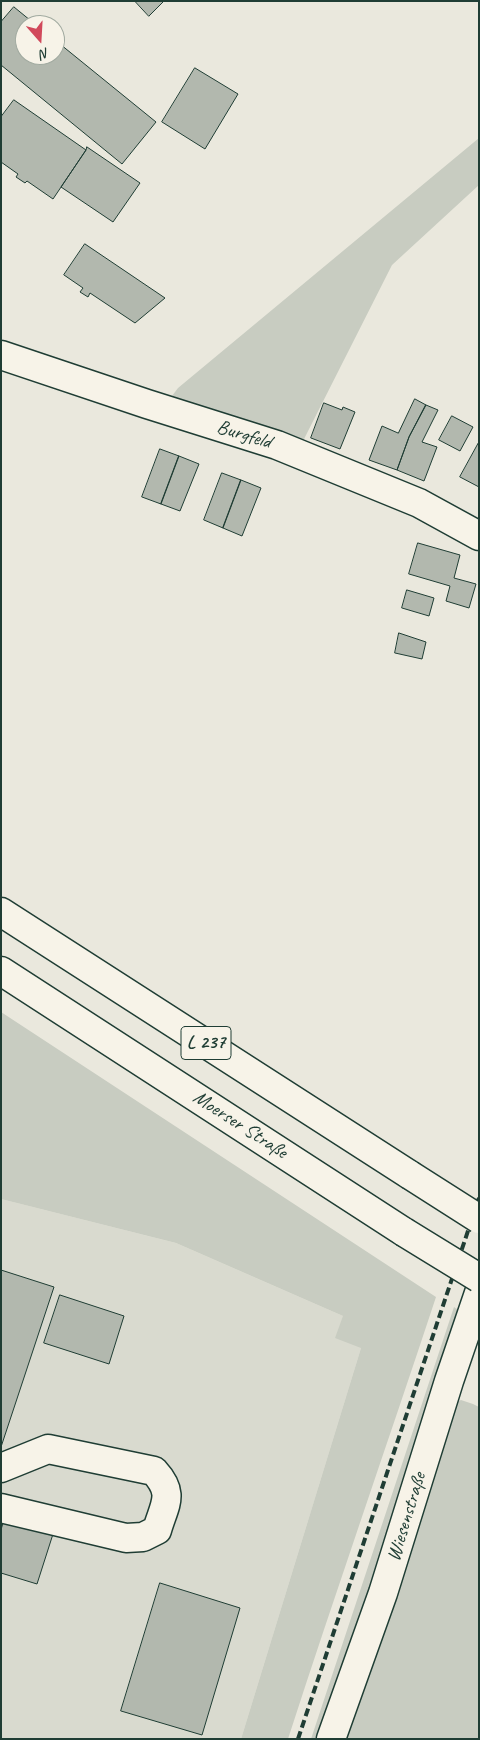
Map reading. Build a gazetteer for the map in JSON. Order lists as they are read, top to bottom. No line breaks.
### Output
{"streets":{"main road":["Burgfeld","L 237","Moerser Straße","Wiesenstraße"]},"north":"bottom"}
